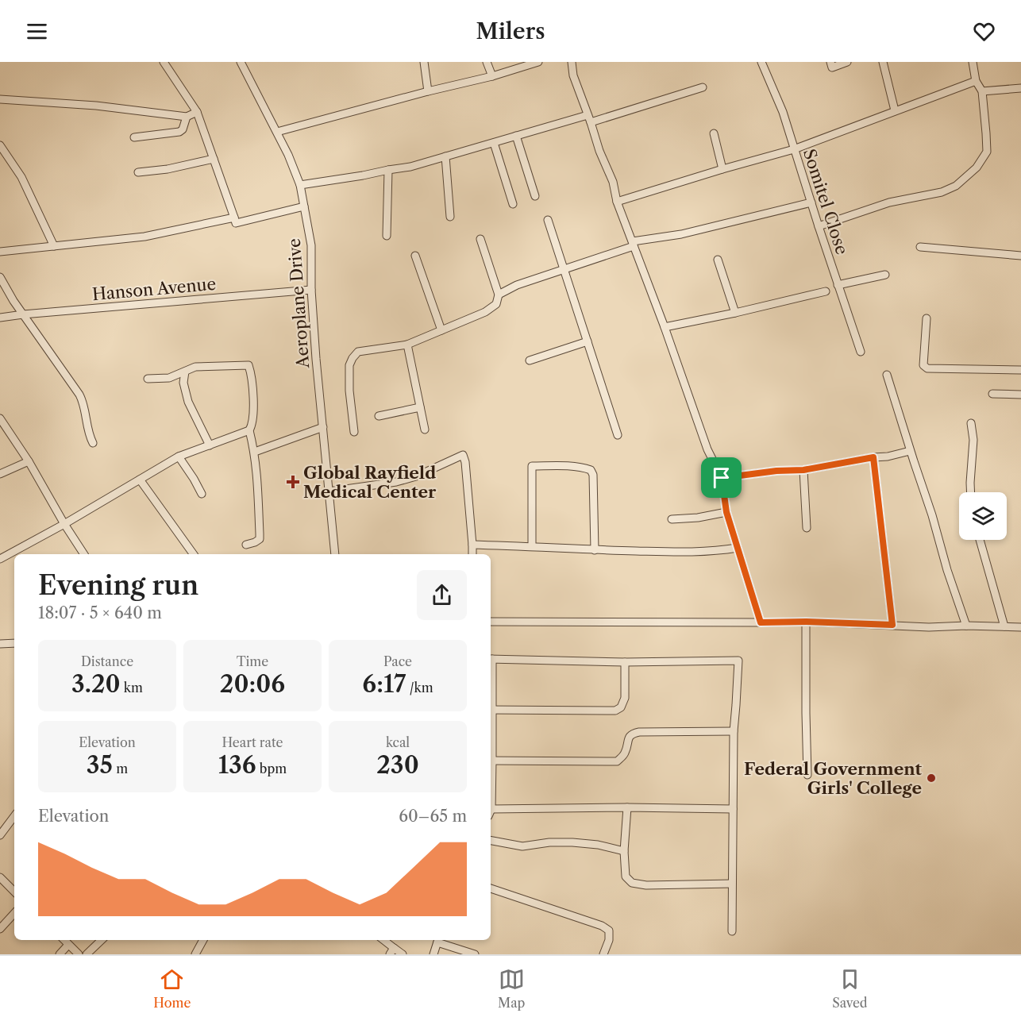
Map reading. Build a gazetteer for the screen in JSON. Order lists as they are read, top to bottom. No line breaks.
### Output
{"streets":{"street":["Somitel Close","Hanson Avenue","Aeroplane Drive"]},"crossings":[["Hanson Avenue","Aeroplane Drive"]],"places":{"health":["Global Rayfield Medical Center"],"other":["Federal Government Girls' College"]},"page":{"header":"Milers","heading":["Evening run","18:07 · 5 × 640 m"],"stats":[["Distance","3.20 km"],["Time","20:06"],["Pace","6:17 /km"],["Elevation","35 m"],["Heart rate","136 bpm"],["kcal","230"]],"chart":["Elevation","60–65 m"],"tabs":["Home","Map","Saved"]}}
